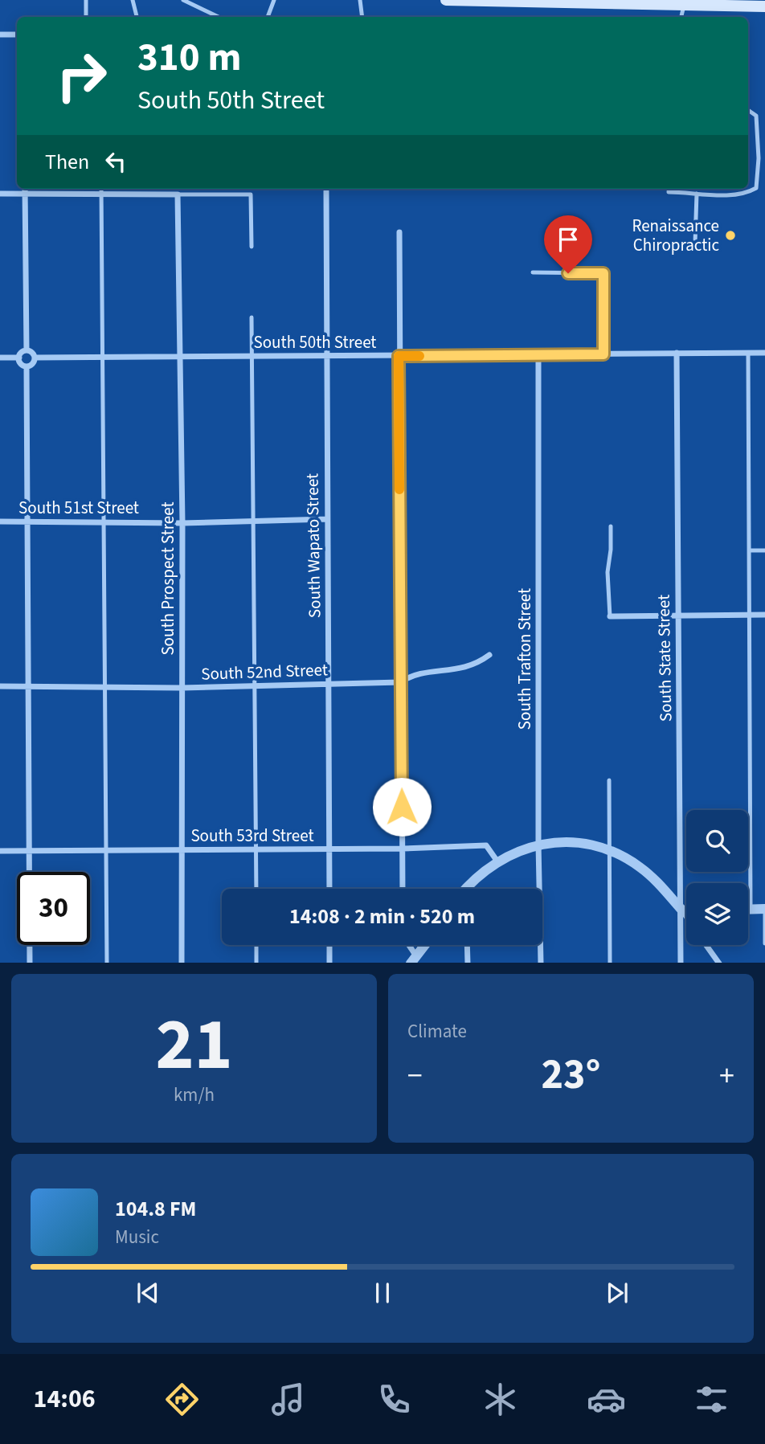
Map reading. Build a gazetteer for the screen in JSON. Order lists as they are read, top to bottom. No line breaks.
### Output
{"streets":{"street":["South 50th Street","South 51st Street","South Wapato Street","South Prospect Street","South State Street","South Trafton Street","South 52nd Street","South 53rd Street"]},"crossings":[["South 50th Street","South Wapato Street"],["South 50th Street","South Prospect Street"],["South 50th Street","South State Street"],["South 50th Street","South Trafton Street"],["South 51st Street","South Wapato Street"],["South 51st Street","South Prospect Street"],["South Wapato Street","South 52nd Street"],["South Wapato Street","South 53rd Street"],["South Prospect Street","South 52nd Street"],["South Prospect Street","South 53rd Street"]],"places":["Renaissance Chiropractic"],"page":{"turn":["310 m","South 50th Street"],"then":"Then","limit":"30","trip":"14:08 · 2 min · 520 m","tile":[["21","km/h"],"Climate"],"heat":["−","23°","+"],"song":["104.8 FM","Music"],"tabs":"14:06"}}
